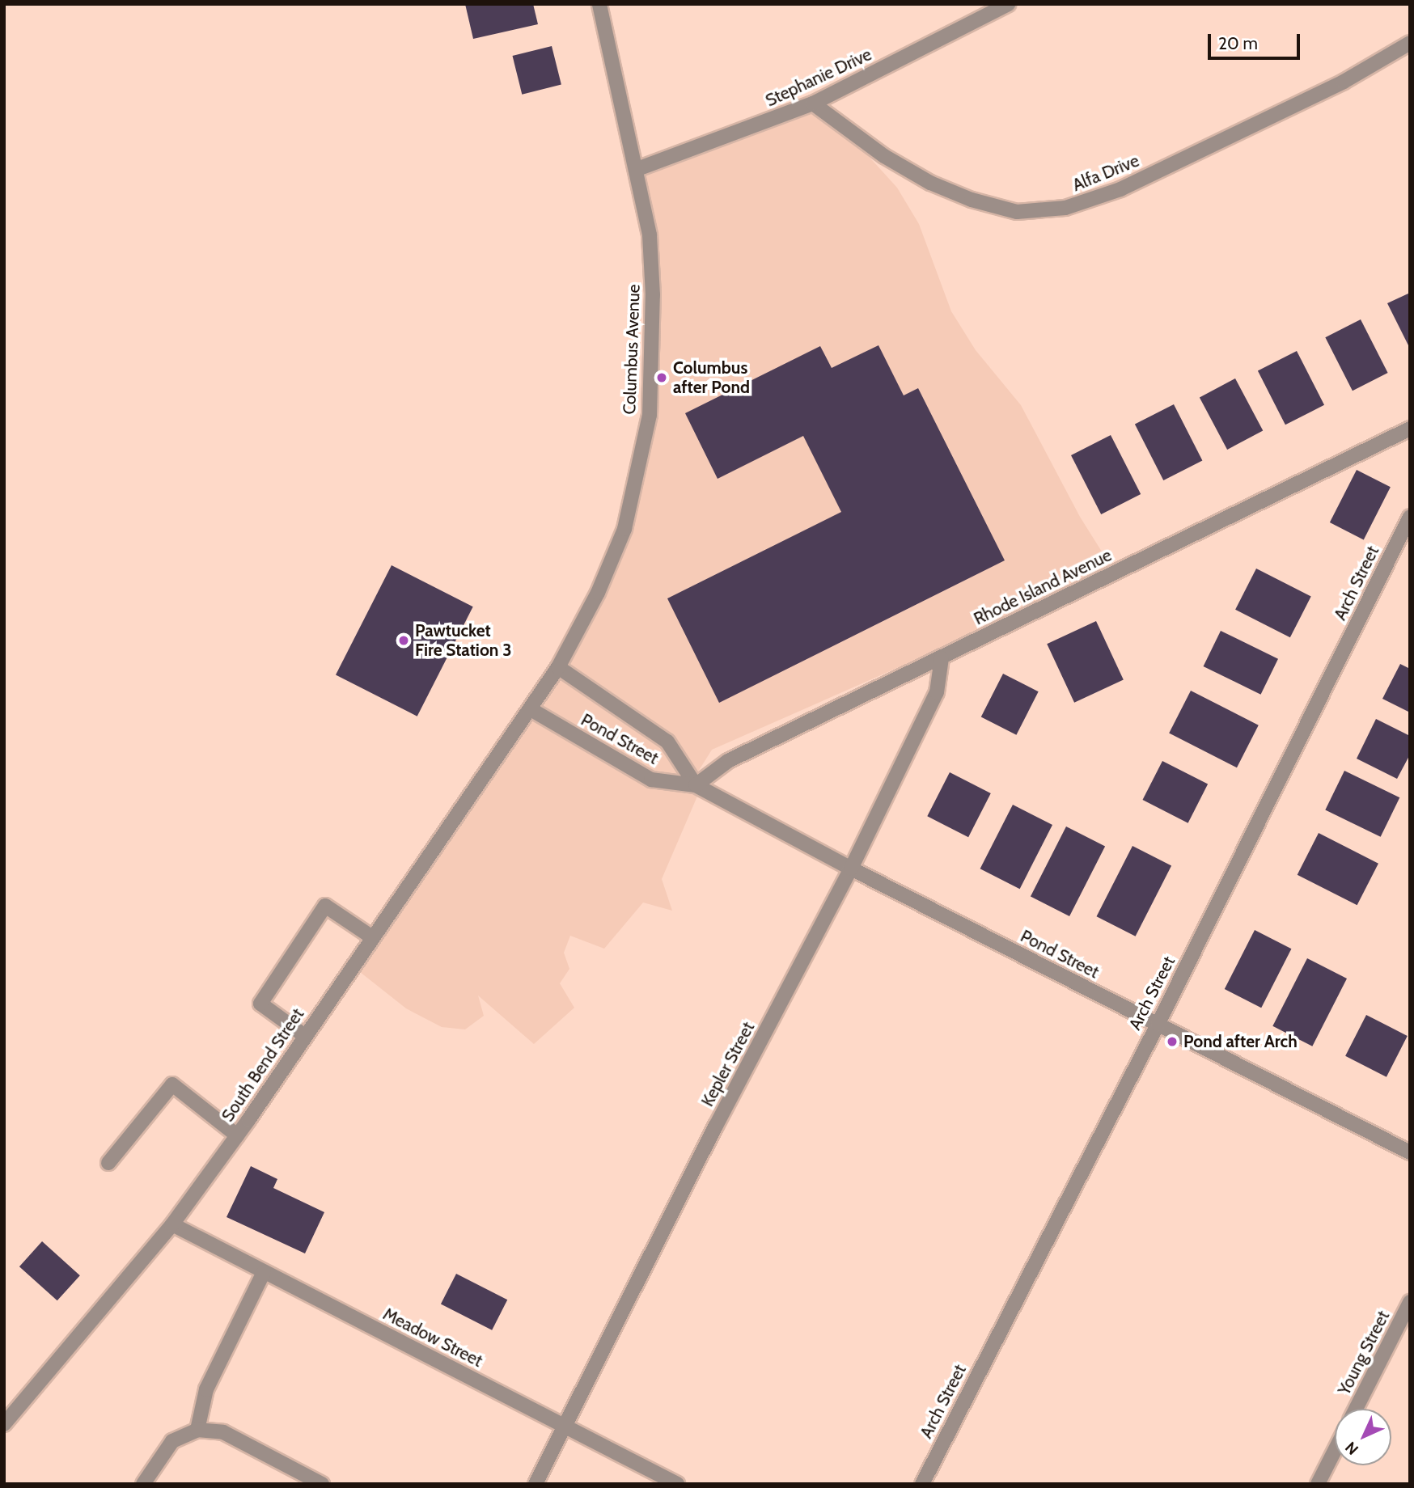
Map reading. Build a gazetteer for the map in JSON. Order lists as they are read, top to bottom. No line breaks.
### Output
{"streets":{"street":["Stephanie Drive","Alfa Drive","Columbus Avenue","Arch Street","Rhode Island Avenue","Pond Street","Kepler Street","South Bend Street","Meadow Street","Young Street"]},"crossings":[["Stephanie Drive","Alfa Drive"],["Stephanie Drive","Columbus Avenue"],["Columbus Avenue","Pond Street"],["Columbus Avenue","South Bend Street"],["Arch Street","Pond Street"],["Rhode Island Avenue","Pond Street"],["Rhode Island Avenue","Kepler Street"],["Pond Street","Kepler Street"],["Pond Street","South Bend Street"],["Kepler Street","Meadow Street"],["South Bend Street","Meadow Street"]],"places":["Columbus after Pond","Pawtucket Fire Station 3","Pond after Arch"],"scale_bar":"20 m","north":"bottom left"}
